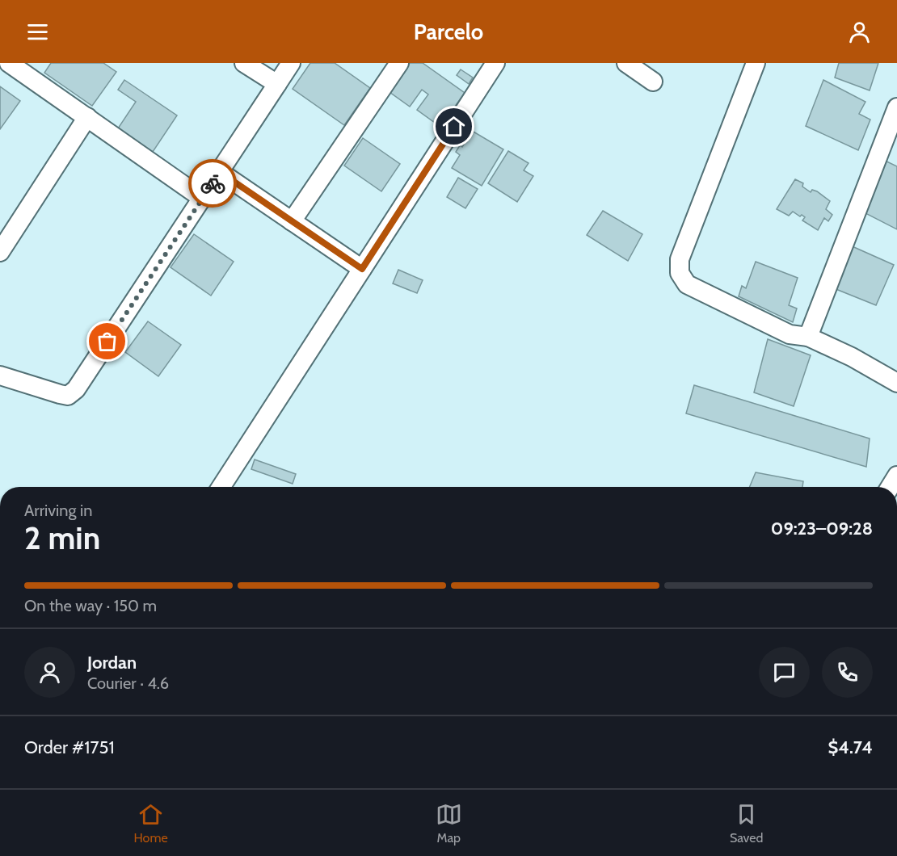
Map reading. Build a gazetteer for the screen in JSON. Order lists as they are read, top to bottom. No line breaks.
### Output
{"page":{"header":"Parcelo","heading":["2 min","Arriving in","09:23–09:28"],"panel":["Jordan","Courier · 4.6","Order #1751","$4.74"],"bar":"On the way · 150 m","tabs":["Home","Map","Saved"]}}
